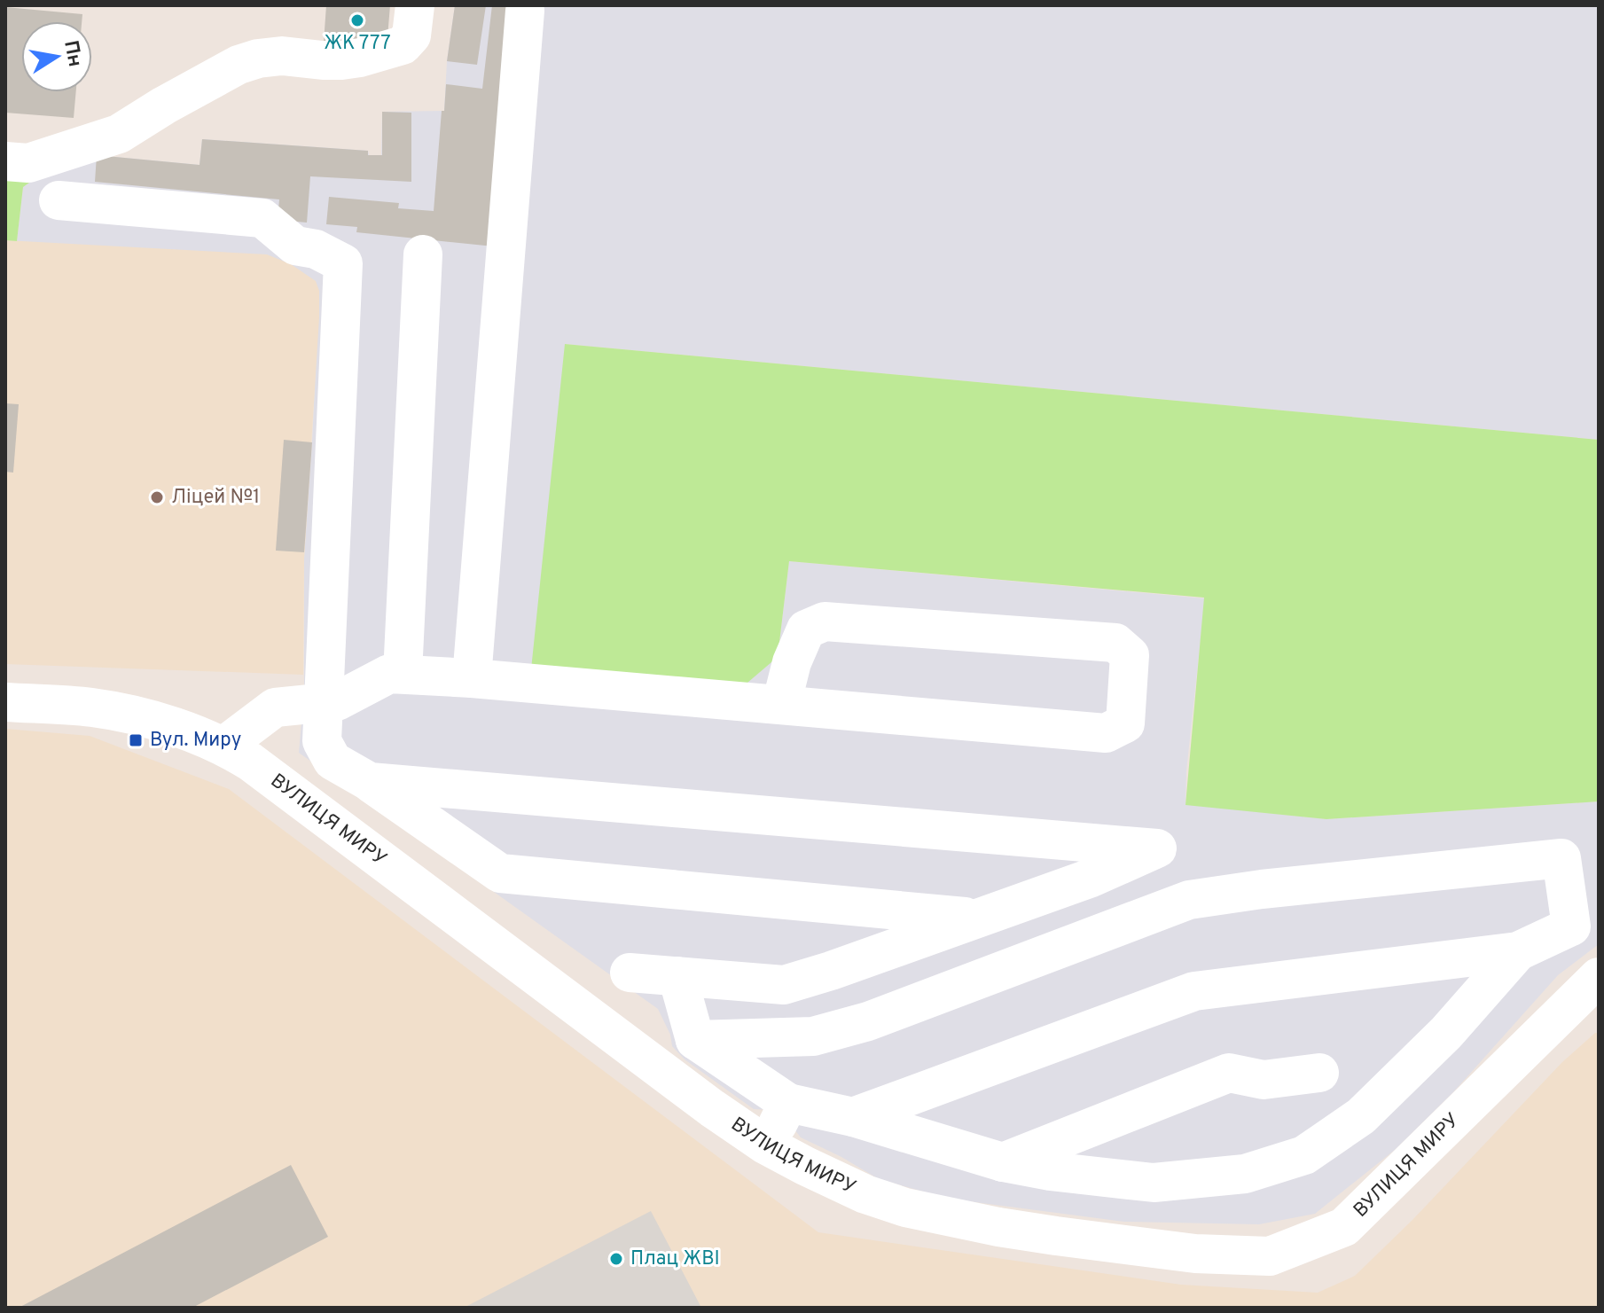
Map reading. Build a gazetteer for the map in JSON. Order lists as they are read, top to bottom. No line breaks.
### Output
{"streets":{"street":["ВУЛИЦЯ МИРУ"]},"places":{"other":["ЖК 777","Ліцей №1","Плац ЖВІ"],"transit":["Вул. Миру"]},"north":"right"}
